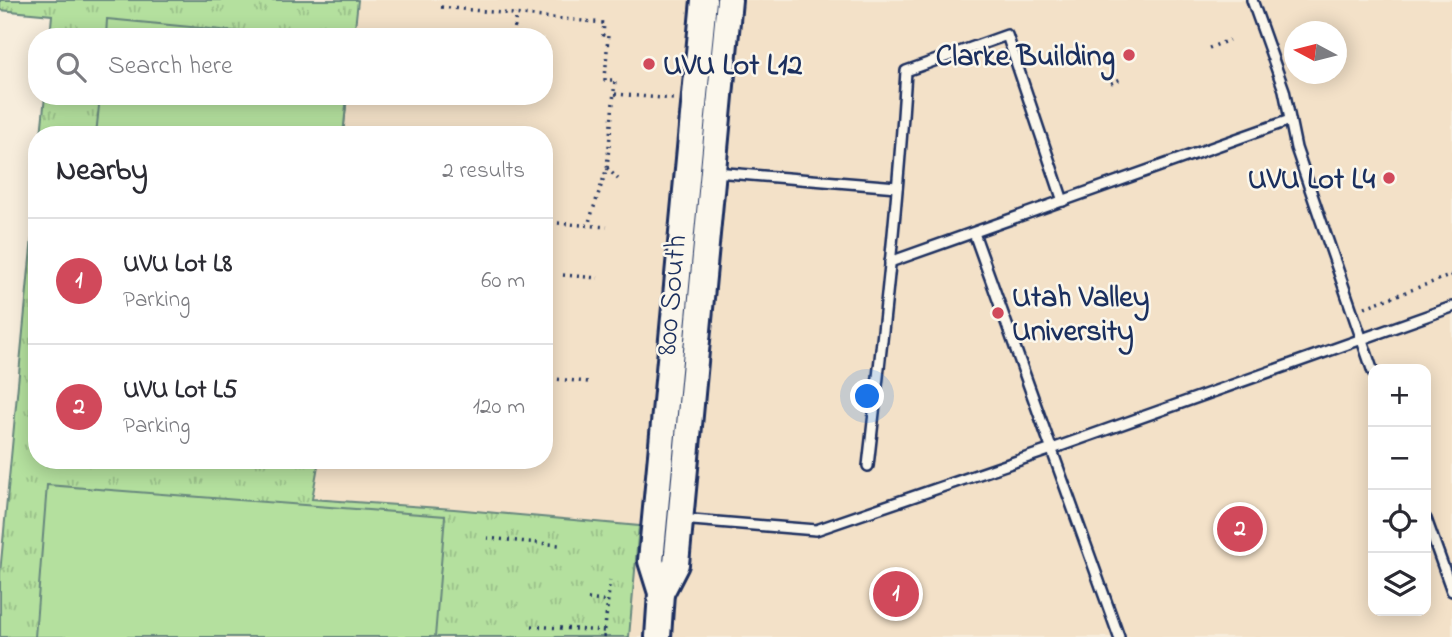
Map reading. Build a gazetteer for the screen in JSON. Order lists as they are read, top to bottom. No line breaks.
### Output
{"streets":{"street":["800 South"]},"places":["Clarke Building","UVU Lot L12","UVU Lot L4","Utah Valley University"],"north":"left","page":{"search":"Search here","heading":["Nearby","2 results"],"list":[{"mark":"1","name":"UVU Lot L8","note":"Parking","value":"60 m"},{"mark":"2","name":"UVU Lot L5","note":"Parking","value":"120 m"}],"map_buttons":["+","−"],"pins":["2","1"]}}
